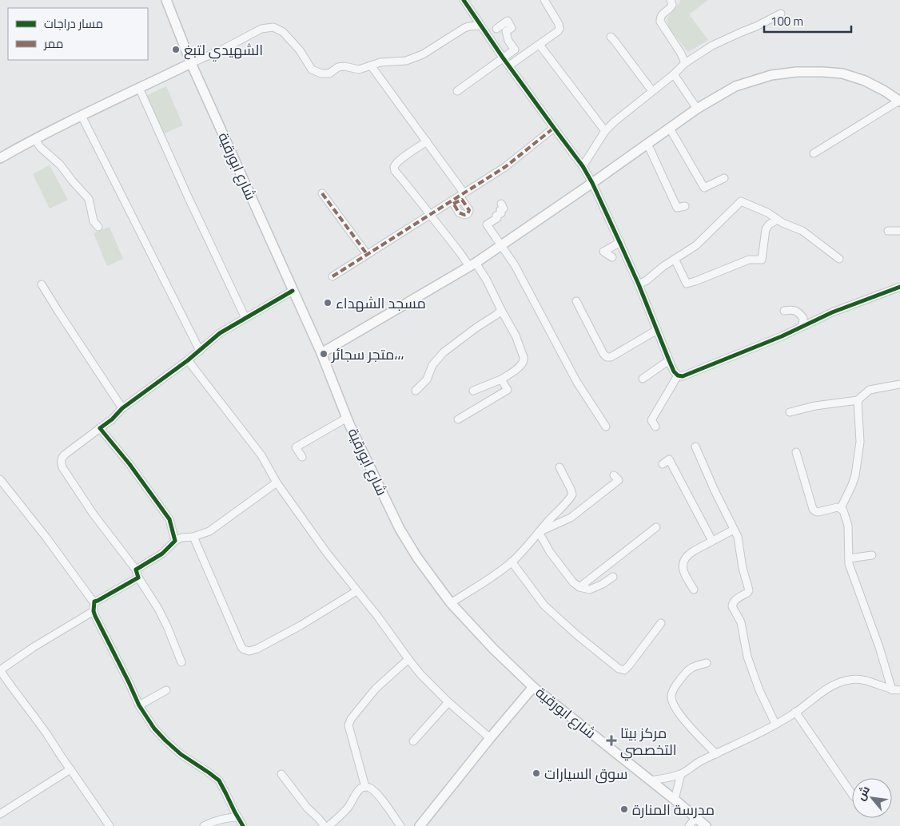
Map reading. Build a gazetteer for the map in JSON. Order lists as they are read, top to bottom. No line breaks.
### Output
{"streets":{"main road":["شارع ابورقية"]},"places":{"other":["الشهيدي لتبغ","مسجد الشهداء","متجر سجائر،،،","سوق السيارات","مدرسة المنارة"],"health":["مركز بيتا التخصصي"]},"legend":["مسار دراجات","ممر"],"scale_bar":"100 m","north":"top left"}
